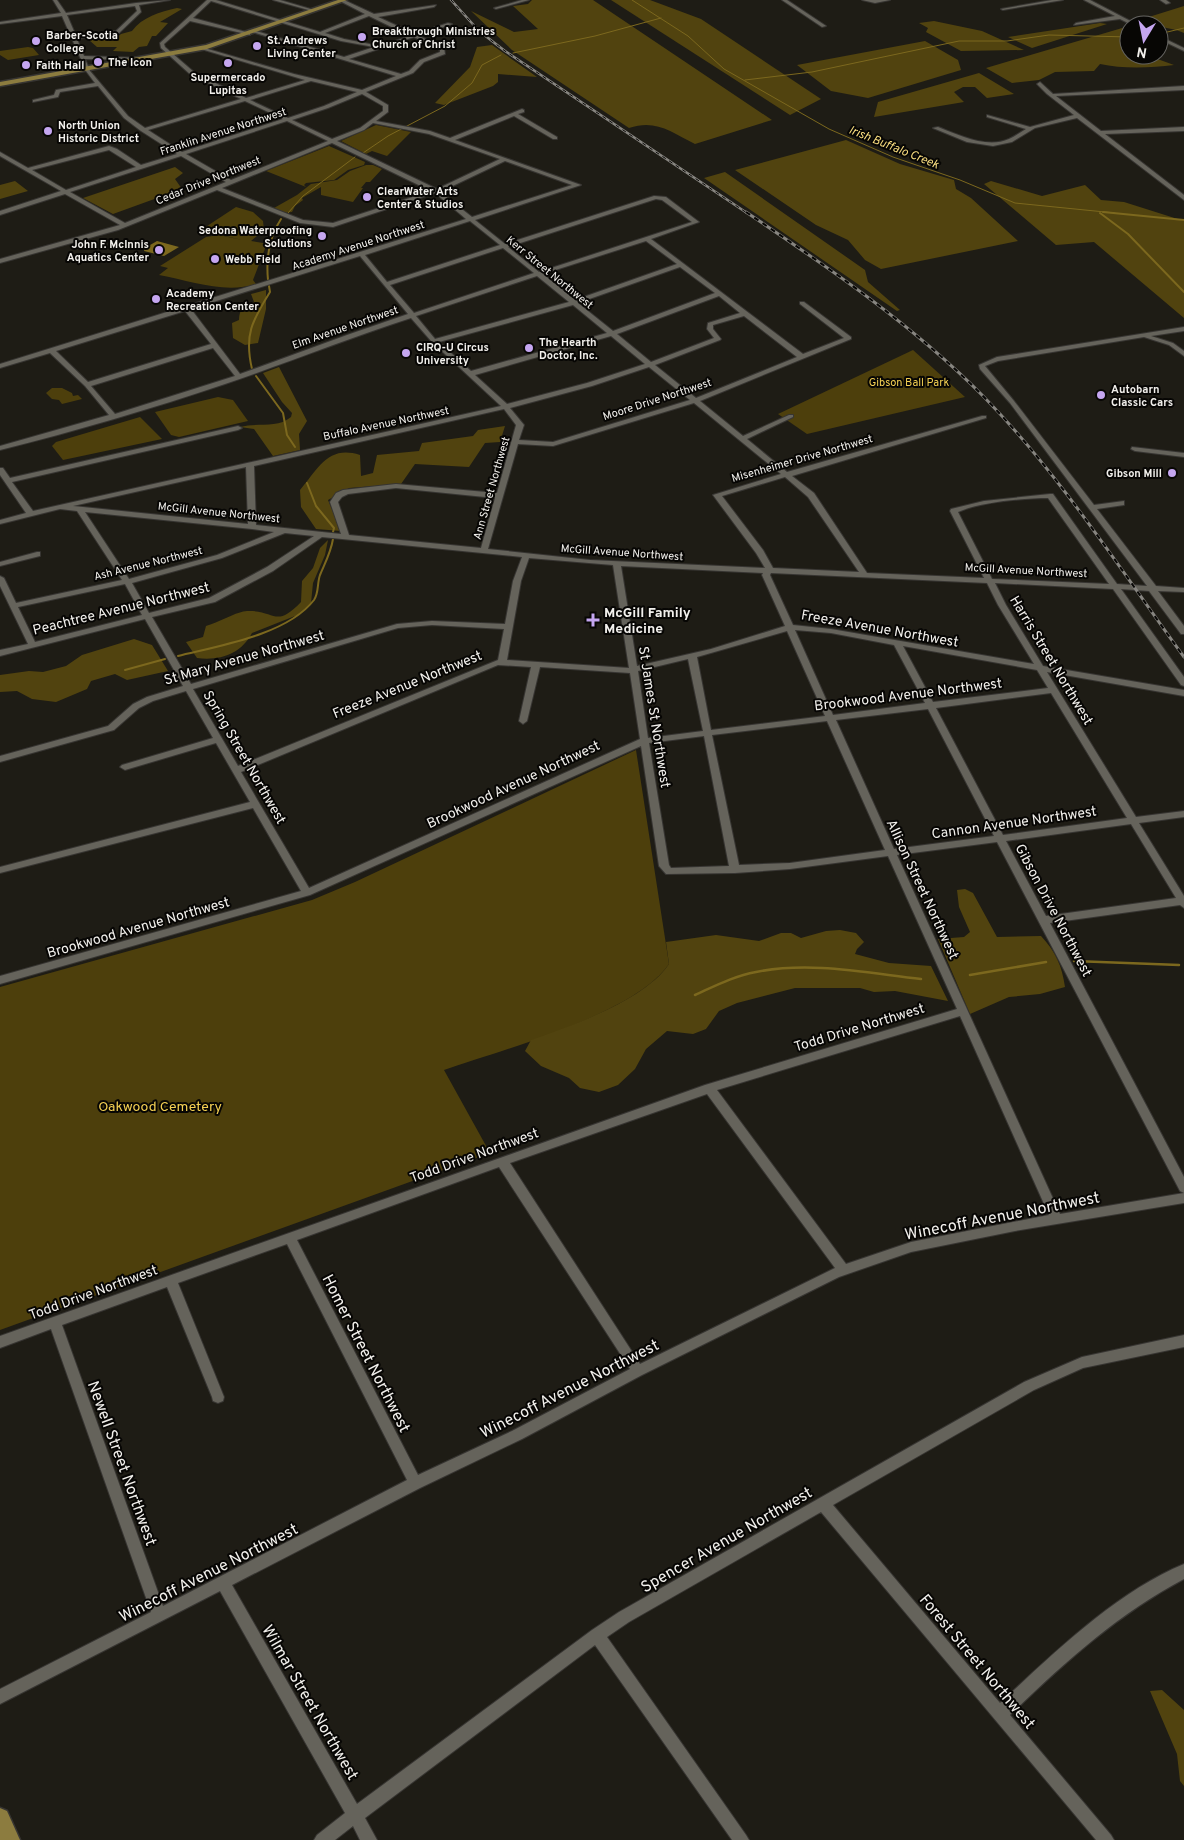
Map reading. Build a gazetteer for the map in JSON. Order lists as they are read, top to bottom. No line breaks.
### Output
{"streets":{"street":["Franklin Avenue Northwest","Cedar Drive Northwest","Academy Avenue Northwest","Kerr Street Northwest","Elm Avenue Northwest","Moore Drive Northwest","Buffalo Avenue Northwest","Misenheimer Drive Northwest","Ann Street Northwest","McGill Avenue Northwest","Ash Avenue Northwest","Peachtree Avenue Northwest","Freeze Avenue Northwest","St Mary Avenue Northwest","Harris Street Northwest","Brookwood Avenue Northwest","St James St Northwest","Spring Street Northwest","Cannon Avenue Northwest","Allison Street Northwest","Gibson Drive Northwest","Todd Drive Northwest","Winecoff Avenue Northwest","Homer Street Northwest","Newell Street Northwest","Spencer Avenue Northwest","Forest Street Northwest","Wilmar Street Northwest"]},"crossings":[["Franklin Avenue Northwest","Kerr Street Northwest"],["Cedar Drive Northwest","Kerr Street Northwest"],["Academy Avenue Northwest","Kerr Street Northwest"],["Academy Avenue Northwest","Ann Street Northwest"],["Kerr Street Northwest","Elm Avenue Northwest"],["Kerr Street Northwest","Moore Drive Northwest"],["Kerr Street Northwest","Buffalo Avenue Northwest"],["Kerr Street Northwest","Misenheimer Drive Northwest"],["Kerr Street Northwest","McGill Avenue Northwest"],["Elm Avenue Northwest","Ann Street Northwest"],["Moore Drive Northwest","Ann Street Northwest"],["Buffalo Avenue Northwest","Ann Street Northwest"],["Buffalo Avenue Northwest","McGill Avenue Northwest"],["Misenheimer Drive Northwest","McGill Avenue Northwest"],["Misenheimer Drive Northwest","Allison Street Northwest"],["Ann Street Northwest","McGill Avenue Northwest"],["McGill Avenue Northwest","Ash Avenue Northwest"],["McGill Avenue Northwest","Peachtree Avenue Northwest"],["McGill Avenue Northwest","Harris Street Northwest"],["McGill Avenue Northwest","St James St Northwest"],["McGill Avenue Northwest","Spring Street Northwest"],["McGill Avenue Northwest","Allison Street Northwest"],["Ash Avenue Northwest","Spring Street Northwest"],["Peachtree Avenue Northwest","Spring Street Northwest"],["Freeze Avenue Northwest","Harris Street Northwest"],["Freeze Avenue Northwest","St James St Northwest"],["Freeze Avenue Northwest","Spring Street Northwest"],["Freeze Avenue Northwest","Allison Street Northwest"],["Freeze Avenue Northwest","Gibson Drive Northwest"],["St Mary Avenue Northwest","Spring Street Northwest"],["Harris Street Northwest","Brookwood Avenue Northwest"],["Harris Street Northwest","Cannon Avenue Northwest"],["Brookwood Avenue Northwest","St James St Northwest"],["Brookwood Avenue Northwest","Spring Street Northwest"],["Brookwood Avenue Northwest","Allison Street Northwest"],["Brookwood Avenue Northwest","Gibson Drive Northwest"],["St James St Northwest","Cannon Avenue Northwest"],["Cannon Avenue Northwest","Allison Street Northwest"],["Cannon Avenue Northwest","Gibson Drive Northwest"],["Allison Street Northwest","Todd Drive Northwest"],["Allison Street Northwest","Winecoff Avenue Northwest"],["Todd Drive Northwest","Homer Street Northwest"],["Todd Drive Northwest","Newell Street Northwest"],["Winecoff Avenue Northwest","Homer Street Northwest"],["Winecoff Avenue Northwest","Newell Street Northwest"],["Winecoff Avenue Northwest","Wilmar Street Northwest"],["Spencer Avenue Northwest","Forest Street Northwest"],["Spencer Avenue Northwest","Wilmar Street Northwest"]],"water":["Irish Buffalo Creek"],"parks":["Gibson Ball Park","Oakwood Cemetery"],"places":{"other":["Breakthrough Ministries Church of Christ","Barber-Scotia College","St. Andrews Living Center","The Icon","Supermercado Lupitas","Faith Hall","North Union Historic District","ClearWater Arts Center & Studios","Sedona Waterproofing Solutions","John F. McInnis Aquatics Center","Webb Field","Academy Recreation Center","The Hearth Doctor, Inc.","CIRQ-U Circus University","Autobarn Classic Cars","Gibson Mill"],"health":["McGill Family Medicine"]},"north":"bottom"}
